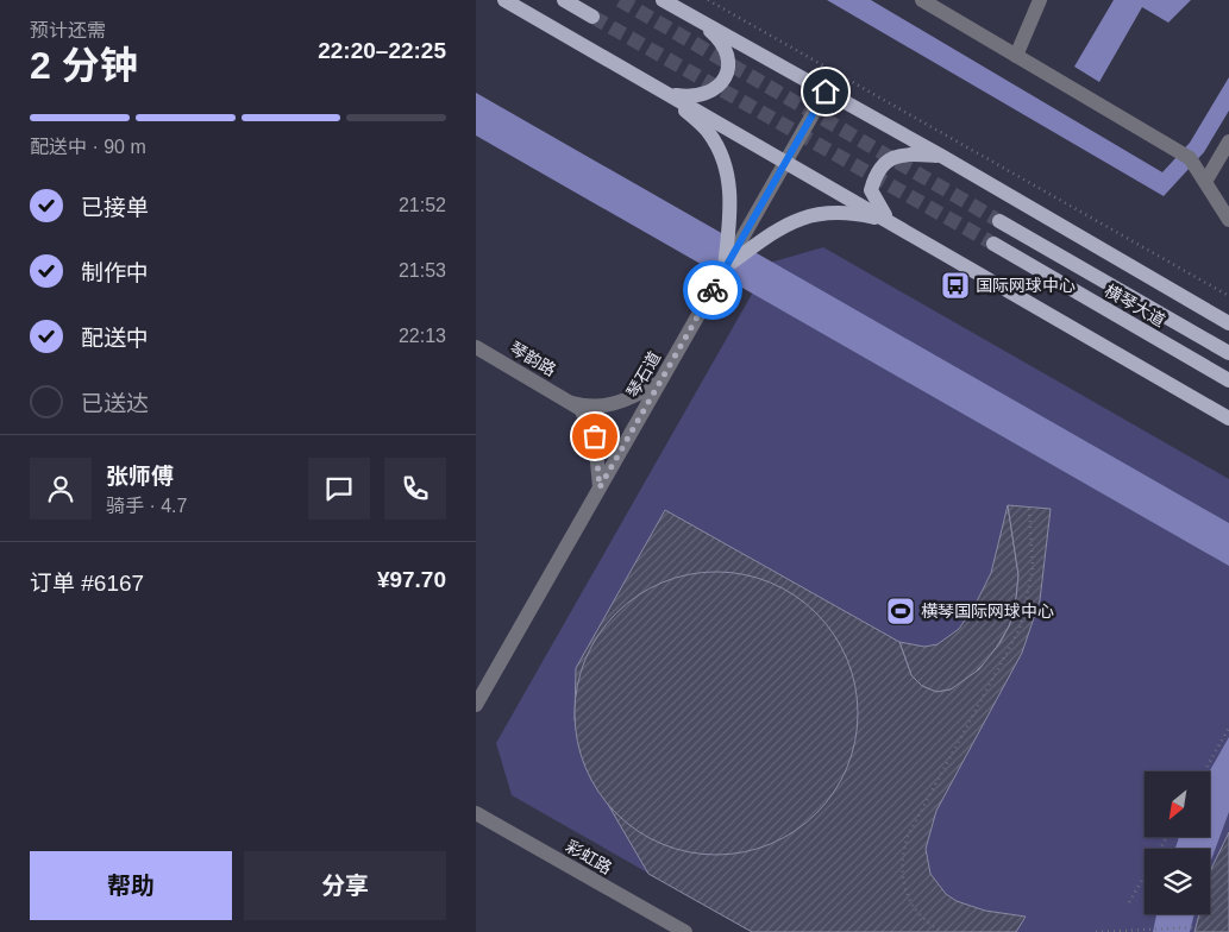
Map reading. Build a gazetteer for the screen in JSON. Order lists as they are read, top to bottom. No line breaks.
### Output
{"streets":{"main road":["横琴大道"],"street":["琴韵路","琴石道","彩虹路"]},"crossings":[["琴韵路","琴石道"]],"places":{"bus stop":["国际网球中心"],"sports":["横琴国际网球中心"]},"north":"bottom left","page":{"heading":["2 分钟","预计还需","22:20–22:25"],"panel":["张师傅","骑手 · 4.7","订单 #6167","¥97.70"],"bar":"配送中 · 90 m","list":[["已接单","21:52"],["制作中","21:53"],["配送中","22:13"],"已送达"],"buttons":["帮助","分享"]}}
